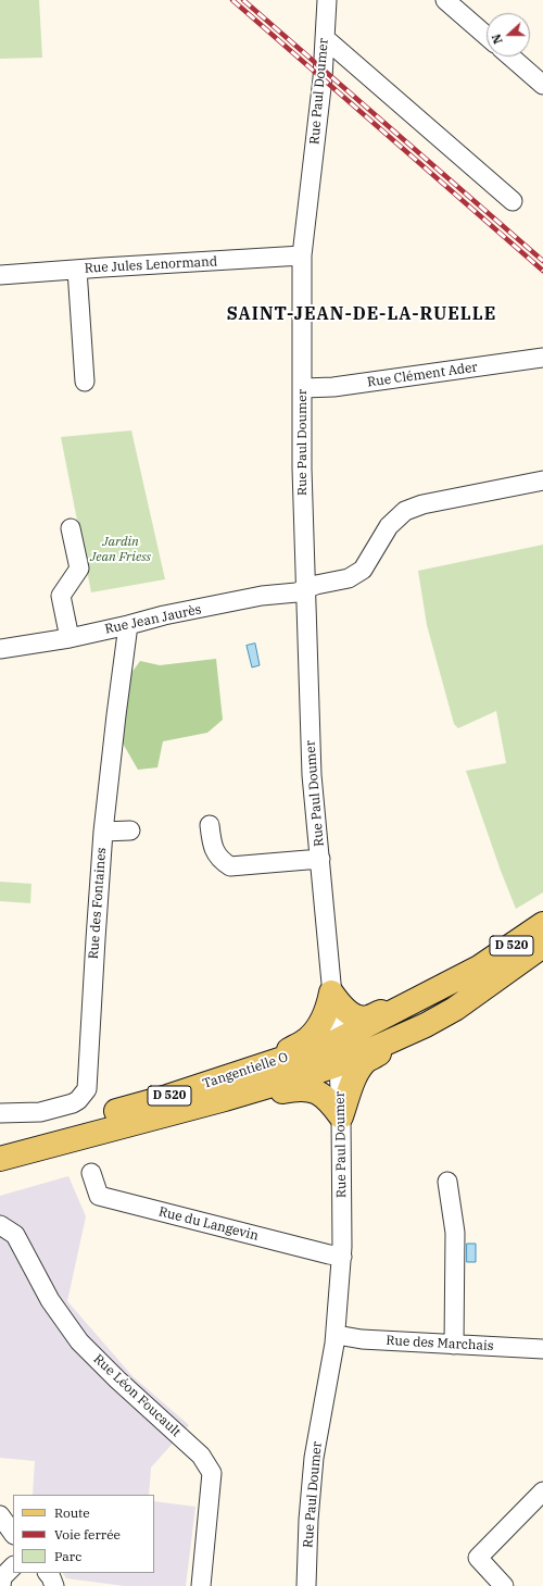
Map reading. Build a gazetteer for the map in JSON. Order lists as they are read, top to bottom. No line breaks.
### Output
{"streets":{"main road":["D 520","Tangentielle O"],"street":["Rue Paul Doumer","Rue Jules Lenormand","Rue Clément Ader","Rue Jean Jaurès","Rue des Fontaines","Rue du Langevin","Rue des Marchais","Rue Léon Foucault"]},"crossings":[["Rue Paul Doumer","Rue Jules Lenormand"],["Rue Paul Doumer","Rue Clément Ader"],["Rue Paul Doumer","Rue Jean Jaurès"],["Rue Paul Doumer","D 520"],["Rue Paul Doumer","Tangentielle O"],["Rue Paul Doumer","Rue du Langevin"],["Rue Paul Doumer","Rue des Marchais"],["Rue Jean Jaurès","Rue des Fontaines"],["D 520","Tangentielle O"]],"districts":["SAINT-JEAN-DE-LA-RUELLE"],"parks":["Jardin Jean Friess"],"legend":["Route","Voie ferrée","Parc"],"north":"left"}
